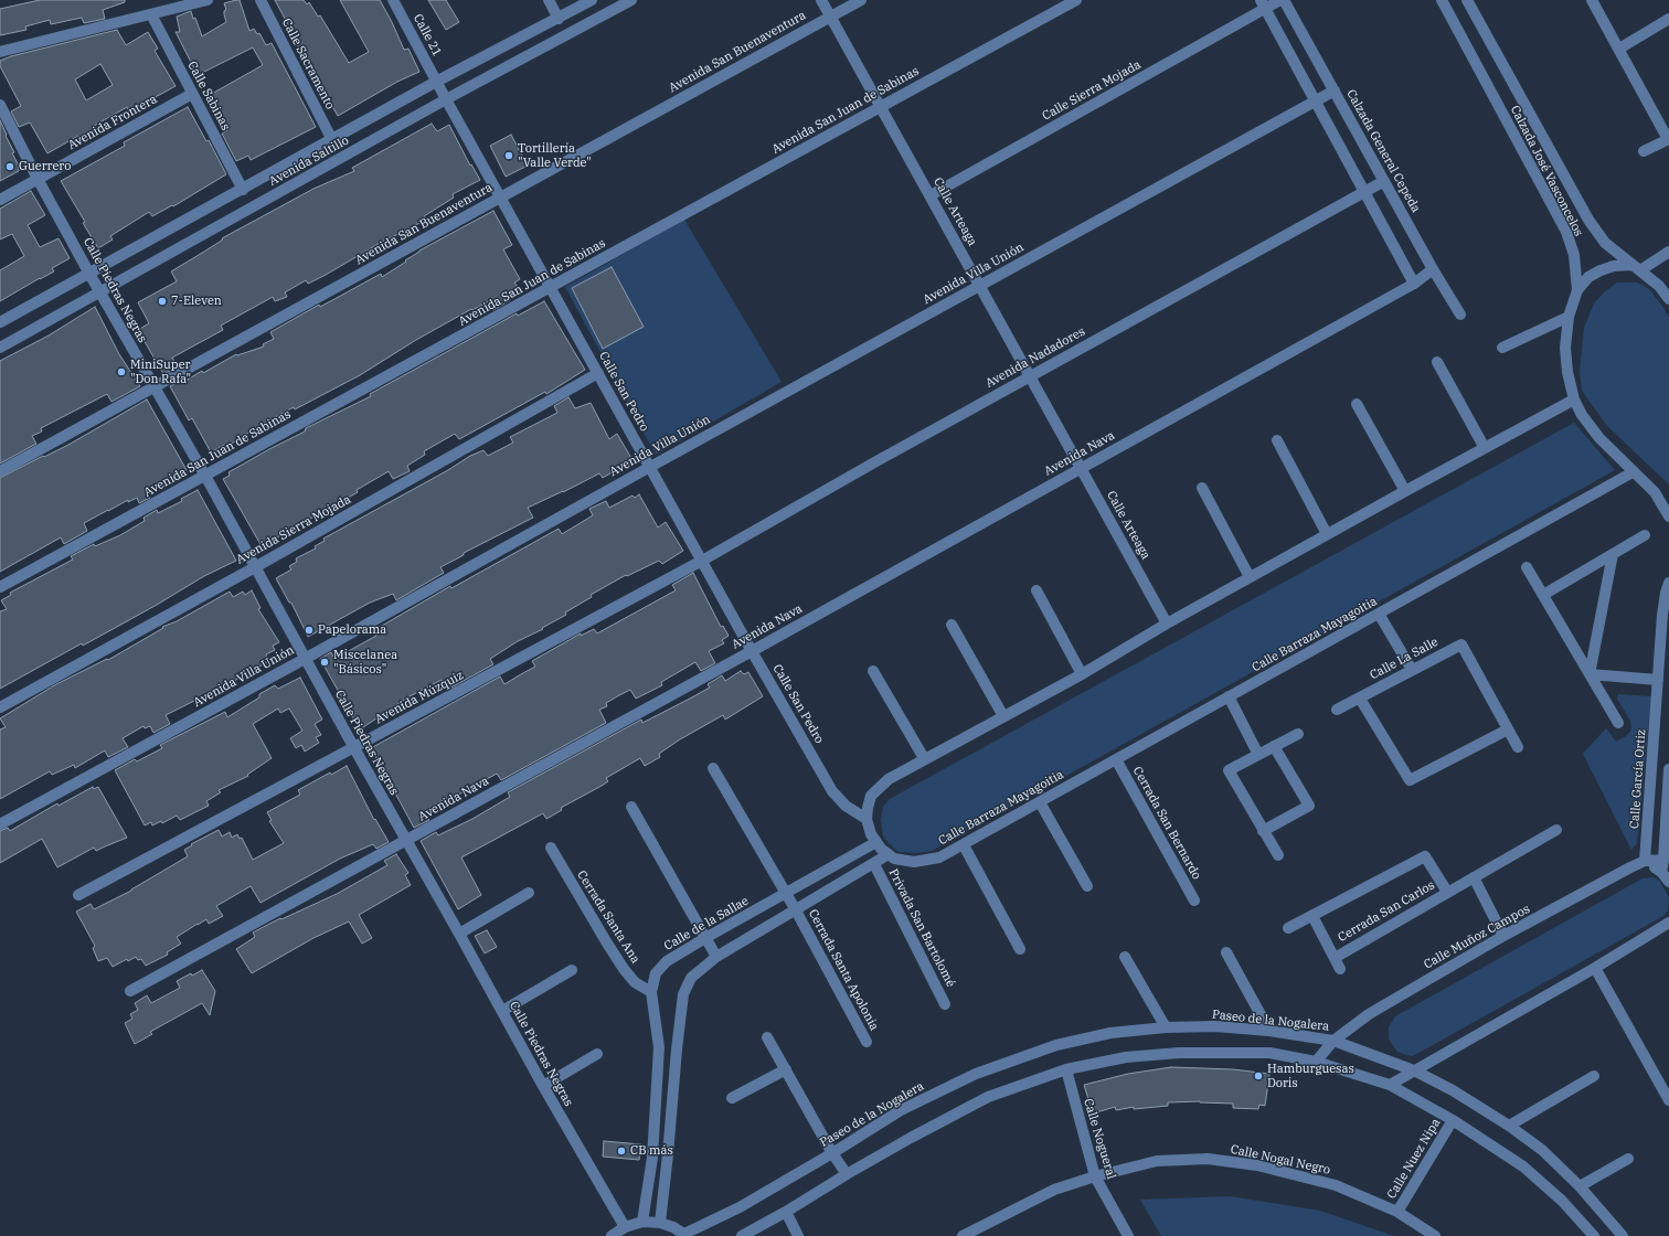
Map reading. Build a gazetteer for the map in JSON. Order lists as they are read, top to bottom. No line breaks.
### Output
{"streets":{"street":["Calle 21","Avenida San Buenaventura","Calle Sacramento","Calle Sierra Mojada","Calle Sabinas","Avenida San Juan de Sabinas","Avenida Frontera","Calzada General Cepeda","Avenida Saltillo","Calzada José Vasconcelos","Calle Arteaga","Avenida Villa Unión","Calle Piedras Negras","Avenida Nadadores","Calle San Pedro","Avenida Nava","Avenida Sierra Mojada","Calle Barraza Mayagoitia","Calle La Salle","Avenida Múzquiz","Calle García Ortiz","Cerrada San Bernardo","Cerrada San Carlos","Cerrada Santa Ana","Calle de la Sallae","Privada San Bartolomé","Calle Muñoz Campos","Cerrada Santa Apolonia","Paseo de la Nogalera","Calle Nogueral","Calle Nuez Nipa","Calle Nogal Negro"]},"crossings":[["Calle 21","Avenida Saltillo"],["Calle 21","Calle San Pedro"],["Avenida San Buenaventura","Calle Arteaga"],["Avenida San Buenaventura","Calle Piedras Negras"],["Avenida San Buenaventura","Calle San Pedro"],["Calle Sacramento","Avenida Saltillo"],["Calle Sierra Mojada","Calle Arteaga"],["Calle Sabinas","Avenida Frontera"],["Calle Sabinas","Avenida Saltillo"],["Avenida San Juan de Sabinas","Calle Arteaga"],["Avenida San Juan de Sabinas","Calle Piedras Negras"],["Avenida San Juan de Sabinas","Calle San Pedro"],["Avenida Frontera","Calle Piedras Negras"],["Calzada General Cepeda","Avenida Villa Unión"],["Calzada General Cepeda","Avenida Nadadores"],["Calzada General Cepeda","Avenida Nava"],["Avenida Saltillo","Calle Piedras Negras"],["Avenida Saltillo","Calle San Pedro"],["Calzada José Vasconcelos","Calle Barraza Mayagoitia"],["Calle Arteaga","Avenida Villa Unión"],["Calle Arteaga","Avenida Nadadores"],["Calle Arteaga","Avenida Nava"],["Avenida Villa Unión","Calle Piedras Negras"],["Avenida Villa Unión","Calle San Pedro"],["Calle Piedras Negras","Avenida Nava"],["Calle Piedras Negras","Avenida Sierra Mojada"],["Calle Piedras Negras","Avenida Múzquiz"],["Avenida Nadadores","Calle San Pedro"],["Avenida Nadadores","Avenida Múzquiz"],["Calle San Pedro","Avenida Nava"],["Calle San Pedro","Avenida Sierra Mojada"],["Calle San Pedro","Calle Barraza Mayagoitia"],["Calle San Pedro","Avenida Múzquiz"],["Calle Barraza Mayagoitia","Cerrada San Bernardo"],["Calle Barraza Mayagoitia","Calle de la Sallae"],["Calle García Ortiz","Calle Muñoz Campos"],["Cerrada Santa Ana","Calle de la Sallae"],["Calle de la Sallae","Cerrada Santa Apolonia"],["Calle Muñoz Campos","Paseo de la Nogalera"],["Calle Nogueral","Calle Nogal Negro"],["Calle Nuez Nipa","Calle Nogal Negro"]],"places":["Tortillería \"Valle Verde\"","Guerrero","7-Eleven","MiniSuper \"Don Rafa\"","Papelorama","Miscelanea \"Básicos\"","Hamburguesas Doris","CB más"]}
